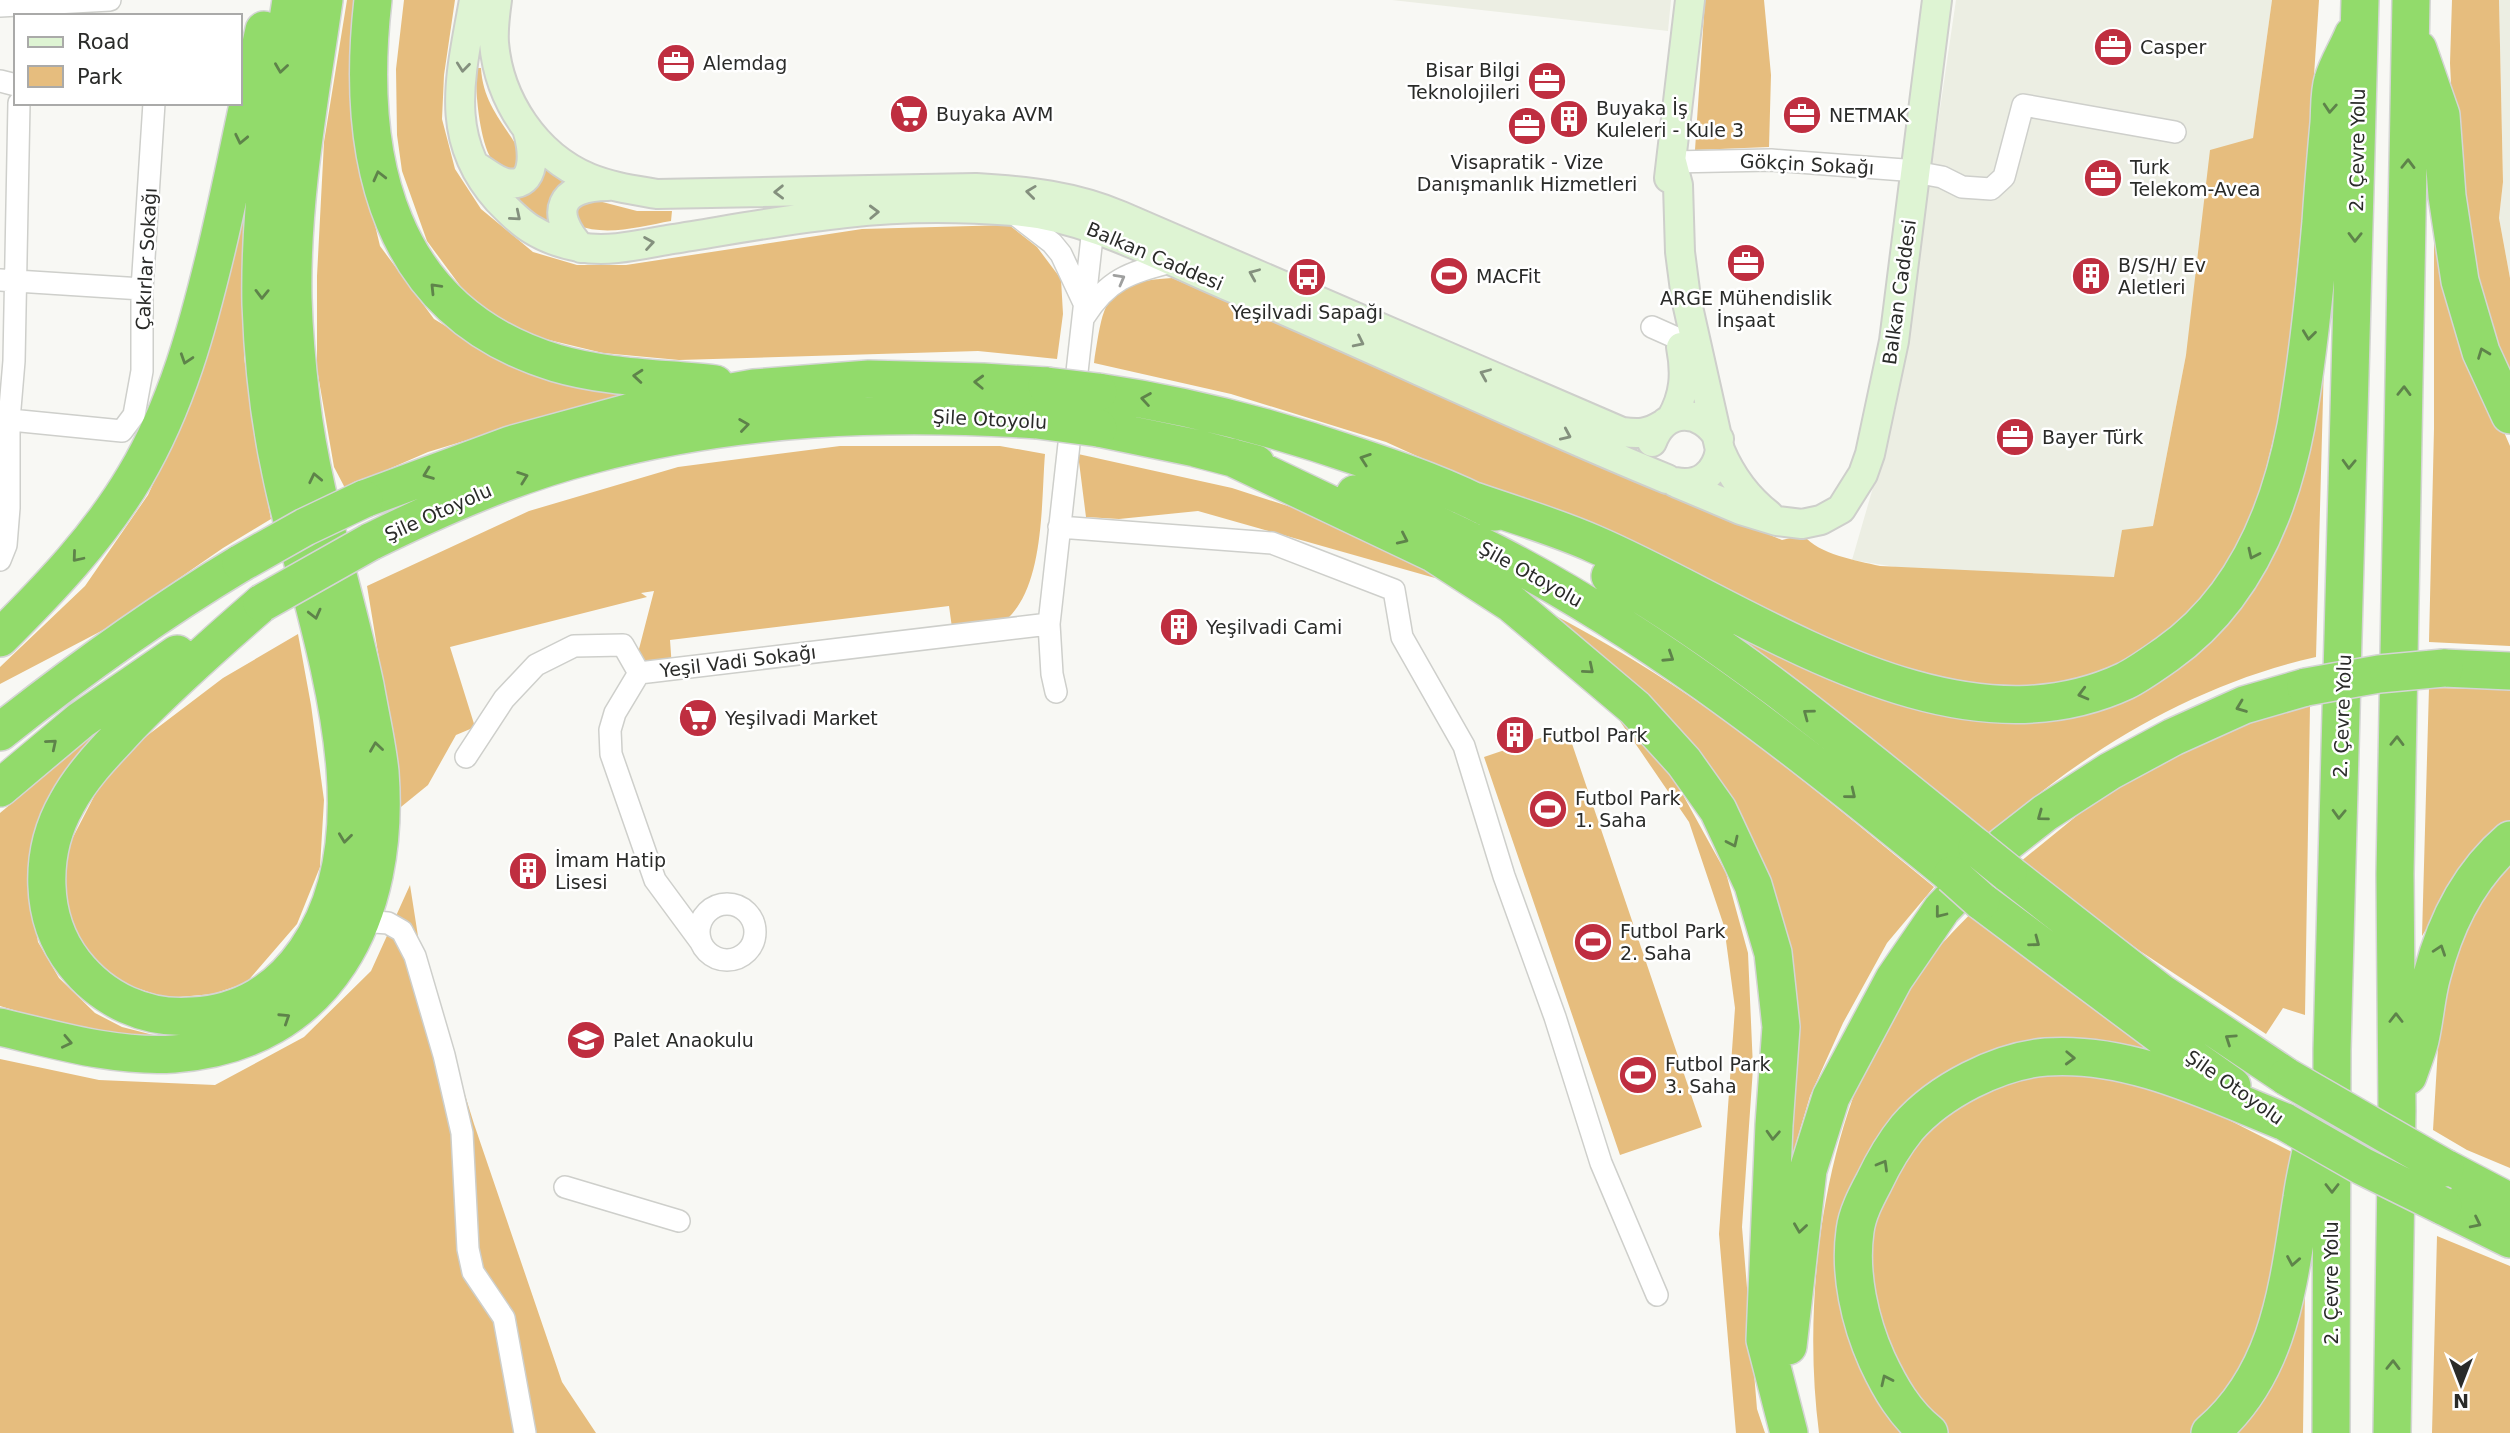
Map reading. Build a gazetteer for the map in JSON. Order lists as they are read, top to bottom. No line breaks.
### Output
{"streets":{"highway":["2. Çevre Yolu","Şile Otoyolu"],"street":["Gökçin Sokağı","Balkan Caddesi","Çakırlar Sokağı","Yeşil Vadi Sokağı"]},"crossings":[["Gökçin Sokağı","Balkan Caddesi"]],"places":{"office":["Casper","Alemdag","Bisar Bilgi Teknolojileri","NETMAK","Visapratik - Vize Danışmanlık Hizmetleri","Turk Telekom-Avea","ARGE Mühendislik İnşaat","Bayer Türk"],"supermarket":["Buyaka AVM","Yeşilvadi Market"],"building":["Buyaka İş Kuleleri - Kule 3","B/S/H/ Ev Aletleri","Yeşilvadi Cami","Futbol Park","İmam Hatip Lisesi"],"sports":["MACFit","Futbol Park 1. Saha","Futbol Park 2. Saha","Futbol Park 3. Saha"],"bus stop":["Yeşilvadi Sapağı"],"school or university":["Palet Anaokulu"]},"legend":["Road","Park"],"north":"bottom"}
